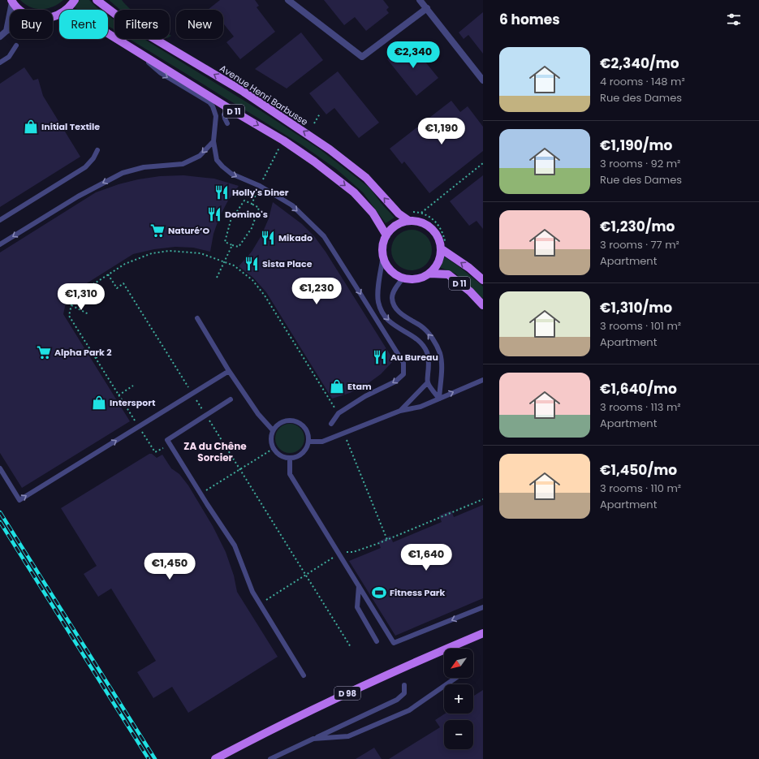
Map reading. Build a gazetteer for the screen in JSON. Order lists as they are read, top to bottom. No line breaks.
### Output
{"streets":{"main road":["Avenue Henri Barbusse","D 11","D 98"]},"crossings":[["Avenue Henri Barbusse","D 11"]],"districts":["ZA du Chêne Sorcier"],"places":{"shop":["Initial Textile","Etam","Intersport"],"restaurant":["Holly's Diner","Domino's","Mikado","Sista Place","Au Bureau"],"supermarket":["Naturé’O","Alpha Park 2"],"sports":["Fitness Park"]},"north":"bottom left","page":{"heading":"6 homes","chip":["Buy","Rent","Filters","New"],"list":[{"name":"€2,340/mo","note":"4 rooms · 148 m² · Rue des Dames"},{"name":"€1,190/mo","note":"3 rooms · 92 m² · Rue des Dames"},{"name":"€1,230/mo","note":"3 rooms · 77 m² · Apartment"},{"name":"€1,310/mo","note":"3 rooms · 101 m² · Apartment"},{"name":"€1,640/mo","note":"3 rooms · 113 m² · Apartment"},{"name":"€1,450/mo","note":"3 rooms · 110 m² · Apartment"}],"price":["€2,340","€1,190","€1,230","€1,310","€1,640","€1,450"],"map_buttons":["+","−"]}}
